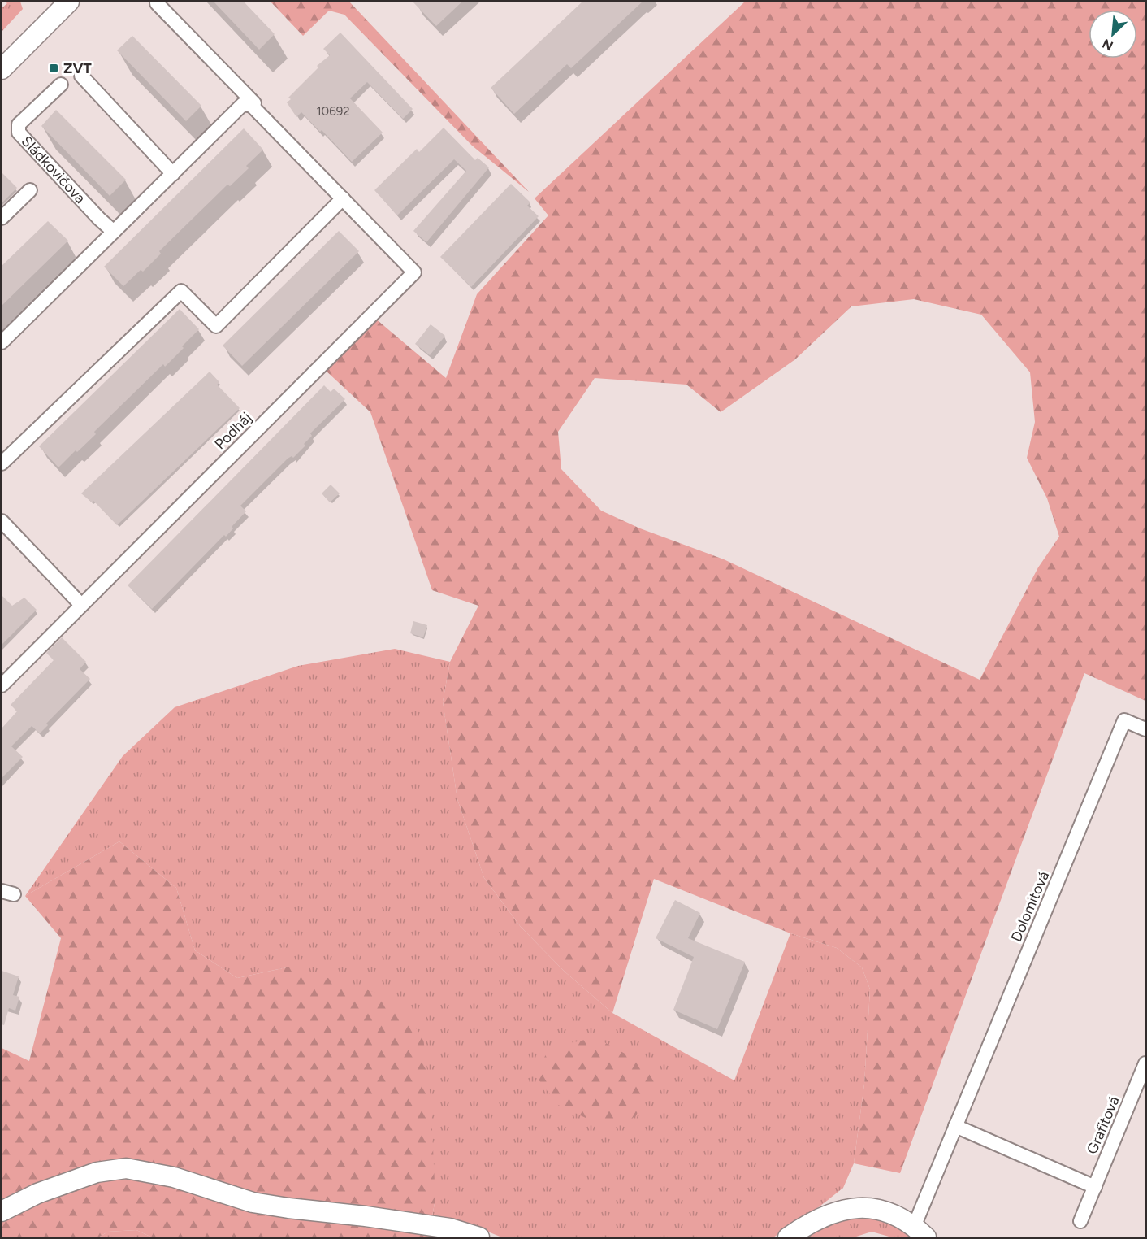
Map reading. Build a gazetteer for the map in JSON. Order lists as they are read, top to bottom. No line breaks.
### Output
{"streets":{"street":["Sládkovičova","Podháj","Dolomitová","Grafitová"]},"crossings":[["Sládkovičova","Podháj"]],"places":{"transit":["ZVT"]},"house_numbers":["10692"],"north":"bottom left"}
